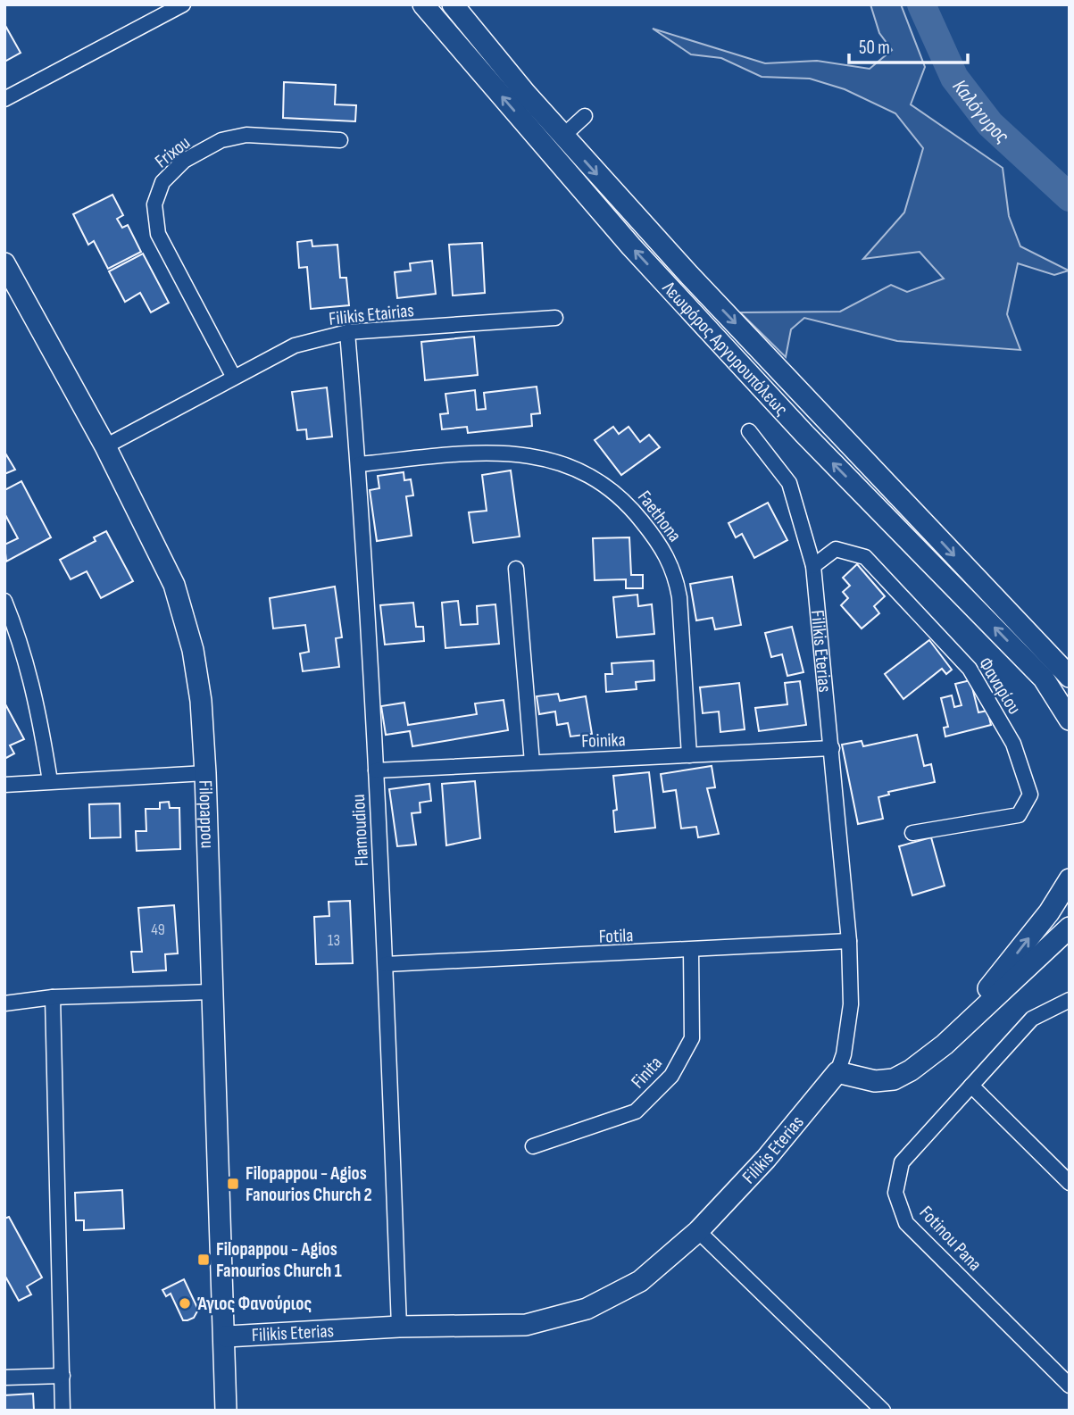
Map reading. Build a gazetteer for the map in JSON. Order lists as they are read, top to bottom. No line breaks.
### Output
{"streets":{"main road":["Λεωφόρος Αργυρουπόλεως","Filikis Eterias","Filopappou"],"street":["Frixou","Filikis Etairias","Faethona","Φαναρίου","Foinika","Flamoudiou","Fotila","Finita","Fotinou Pana"]},"crossings":[["Frixou","Filikis Etairias"],["Filikis Etairias","Filopappou"],["Filikis Etairias","Flamoudiou"],["Faethona","Foinika"],["Faethona","Flamoudiou"],["Filikis Eterias","Φαναρίου"],["Filikis Eterias","Foinika"],["Filikis Eterias","Filopappou"],["Filikis Eterias","Flamoudiou"],["Filikis Eterias","Fotila"],["Foinika","Flamoudiou"],["Flamoudiou","Fotila"],["Fotila","Finita"]],"water":["Καλόγυρος"],"places":{"transit":["Filopappou - Agios Fanourios Church 2","Filopappou - Agios Fanourios Church 1"],"other":["Άγιος Φανούριος"]},"house_numbers":["49","13"],"scale_bar":"50 m"}
